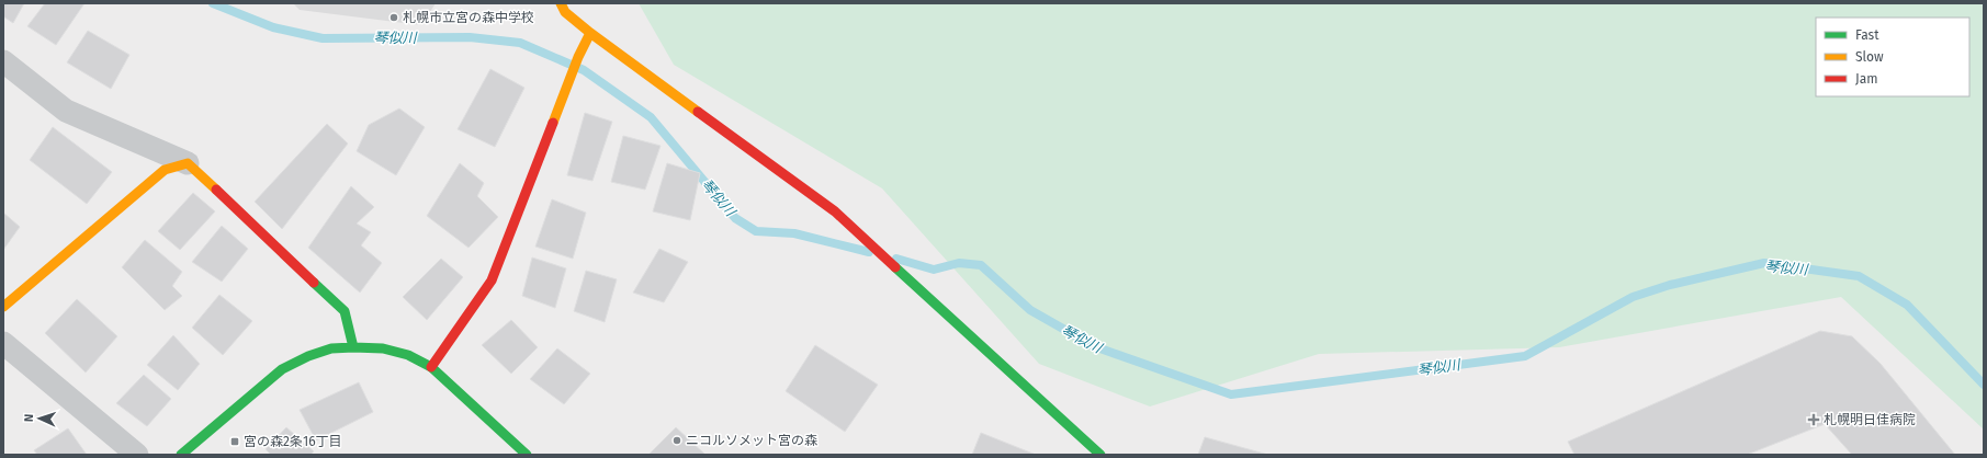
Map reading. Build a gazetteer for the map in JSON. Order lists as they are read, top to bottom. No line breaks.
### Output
{"water":["琴似川"],"places":{"other":["札幌市立宮の森中学校","ニコルソメット宮の森"],"health":["札幌明日佳病院"],"transit":["宮の森2条16丁目"]},"legend":["Fast","Slow","Jam"],"north":"left"}
